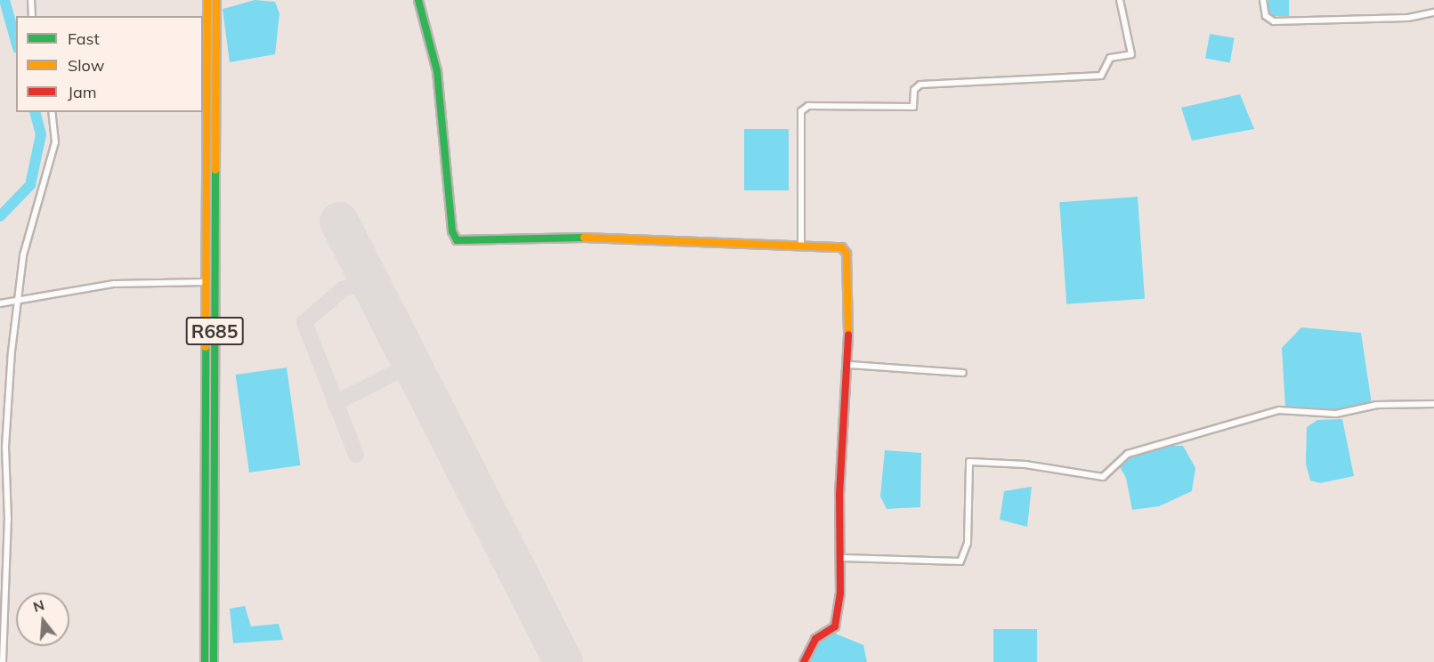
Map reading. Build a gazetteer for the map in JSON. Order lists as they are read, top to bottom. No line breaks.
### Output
{"streets":{"main road":["R685"]},"legend":["Fast","Slow","Jam"],"north":"top"}
